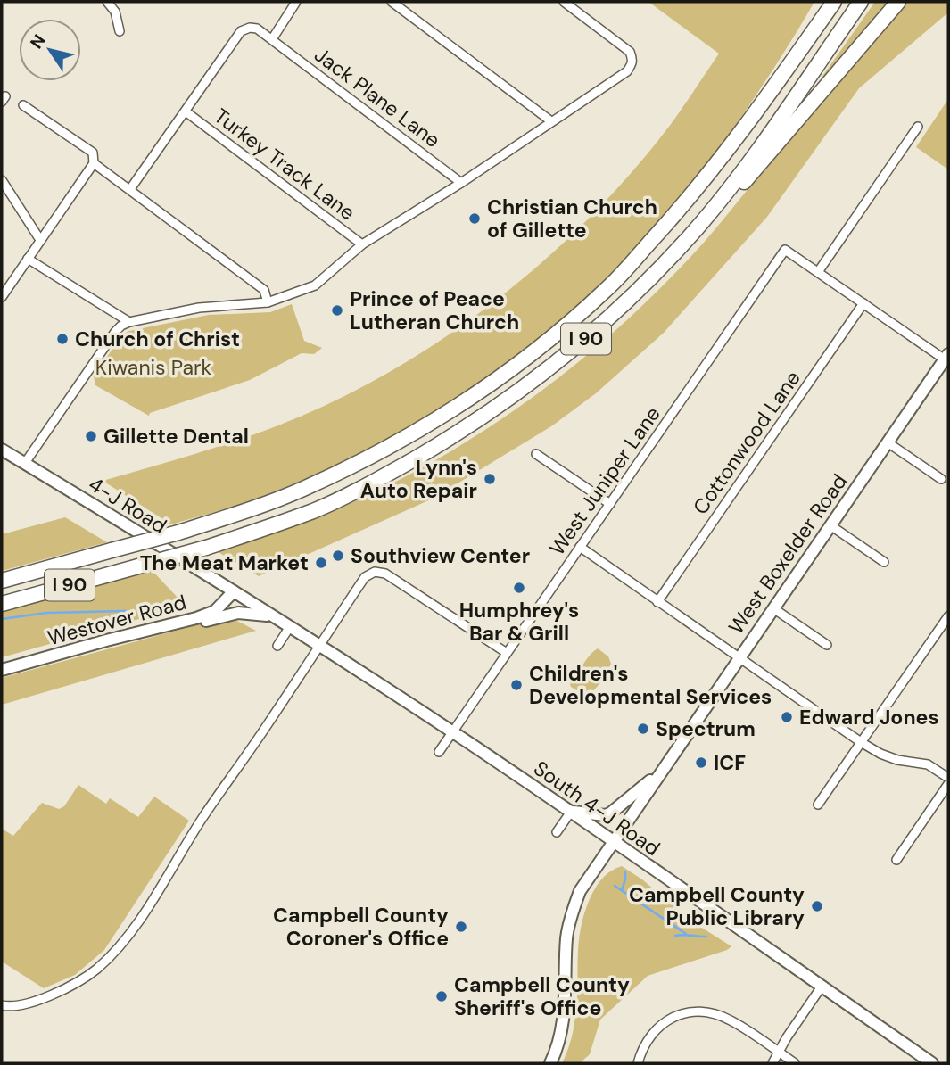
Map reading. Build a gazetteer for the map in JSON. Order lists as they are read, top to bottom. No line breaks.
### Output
{"streets":{"highway":["I 90"],"main road":["4-J Road","West Boxelder Road","Westover Road","South 4-J Road"],"street":["Jack Plane Lane","Turkey Track Lane","Cottonwood Lane","West Juniper Lane"]},"crossings":[["Jack Plane Lane","Turkey Track Lane"],["West Juniper Lane","South 4-J Road"],["4-J Road","Westover Road"],["4-J Road","South 4-J Road"],["Westover Road","South 4-J Road"]],"parks":["Kiwanis Park"],"places":["Christian Church of Gillette","Prince of Peace Lutheran Church","Church of Christ","Gillette Dental","Lynn's Auto Repair","Southview Center","The Meat Market","Humphrey's Bar & Grill","Children's Developmental Services","Edward Jones","Spectrum","ICF","Campbell County Public Library","Campbell County Coroner's Office","Campbell County Sheriff's Office"],"north":"top left"}
